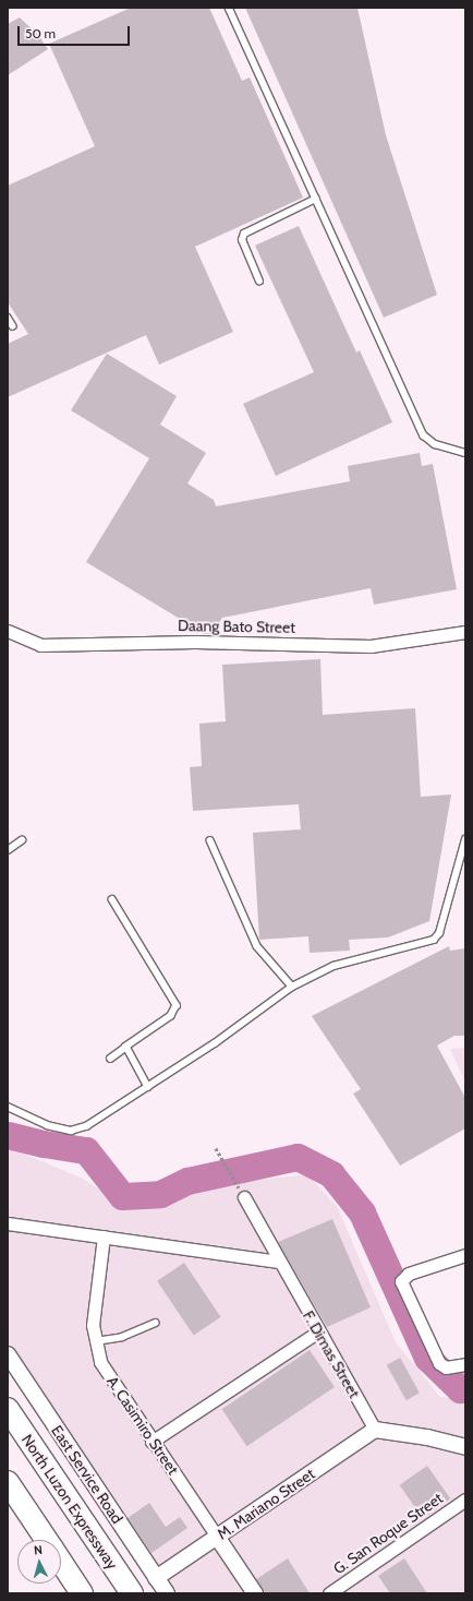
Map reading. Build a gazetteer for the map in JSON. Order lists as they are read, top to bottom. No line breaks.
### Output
{"streets":{"highway":["North Luzon Expressway"],"street":["Daang Bato Street","F. Dimas Street","A. Casimiro Street","East Service Road","M. Mariano Street","G. San Roque Street"]},"crossings":[["F. Dimas Street","M. Mariano Street"],["A. Casimiro Street","M. Mariano Street"],["East Service Road","M. Mariano Street"]],"scale_bar":"50 m","north":"top"}
